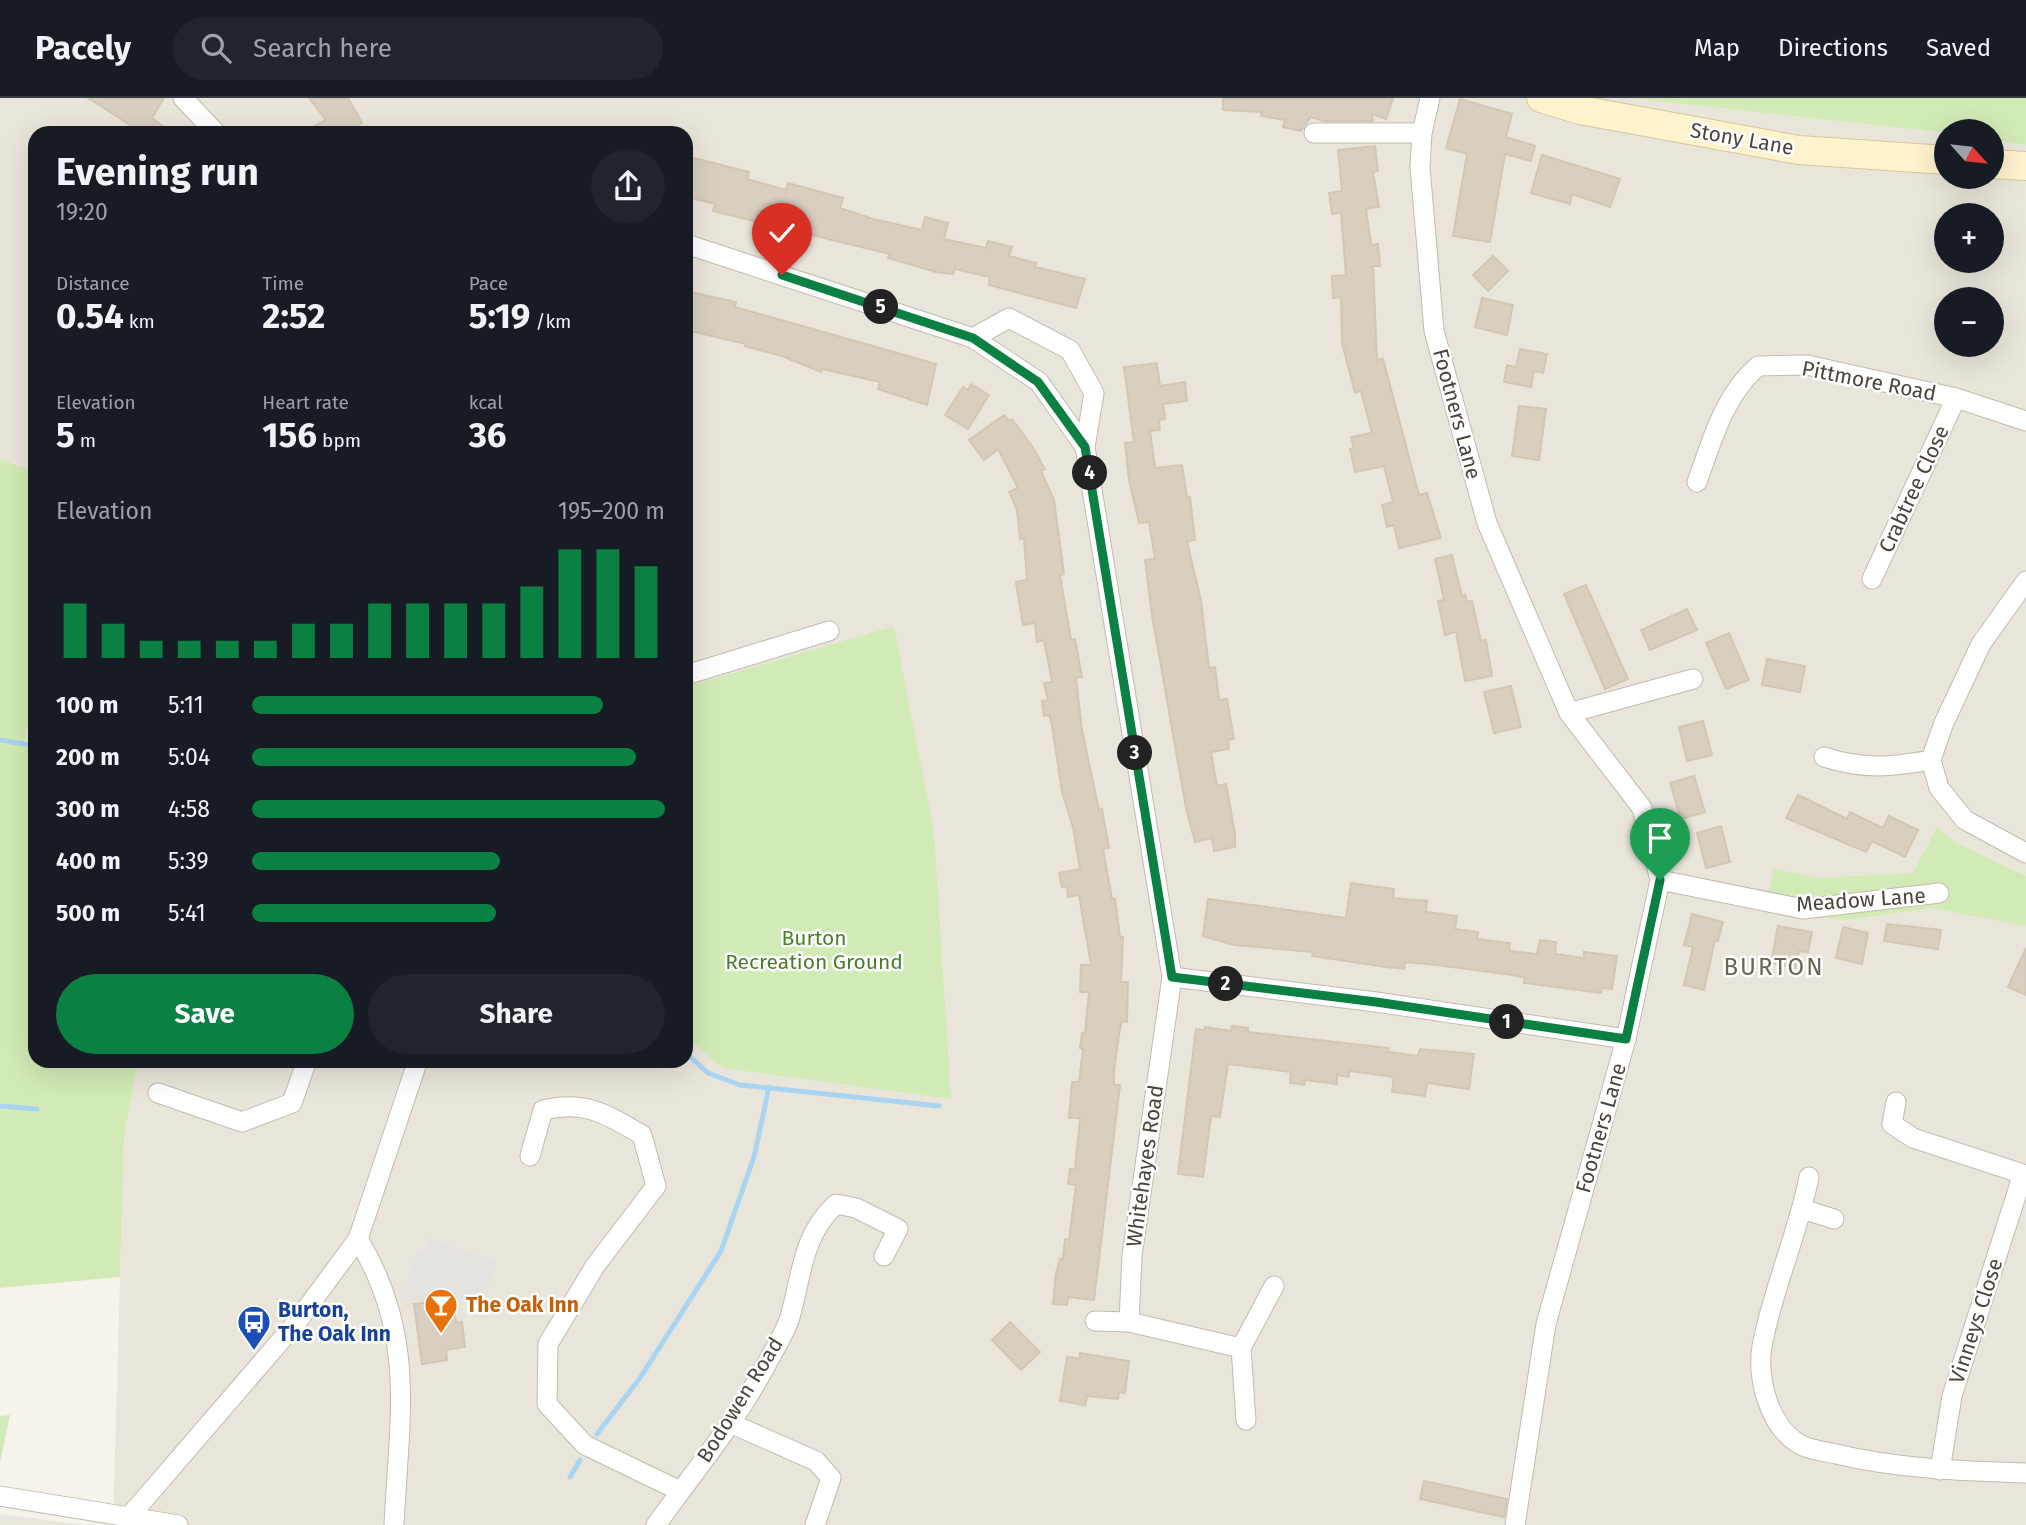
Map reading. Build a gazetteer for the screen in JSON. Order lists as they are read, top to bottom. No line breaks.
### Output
{"streets":{"main road":["Stony Lane"],"street":["Pittmore Road","Footners Lane","Crabtree Close","Meadow Lane","Whitehayes Road","Vinneys Close","Bodowen Road"]},"crossings":[["Pittmore Road","Crabtree Close"],["Footners Lane","Meadow Lane"]],"districts":["BURTON"],"parks":["Burton Recreation Ground"],"places":{"bar":["The Oak Inn"],"bus stop":["Burton, The Oak Inn"]},"north":"bottom right","page":{"header":"Pacely","search":"Search here","nav":["Map","Directions","Saved"],"map_buttons":["+","−"],"heading":["Evening run","19:20"],"stats":[["Distance","0.54 km"],["Time","2:52"],["Pace","5:19 /km"],["Elevation","5 m"],["Heart rate","156 bpm"],["kcal","36"]],"pins":["5","4","3","2","1"],"chart":["Elevation","195–200 m"],"list":[{"name":"100 m","note":"5:11"},{"name":"200 m","note":"5:04"},{"name":"300 m","note":"4:58"},{"name":"400 m","note":"5:39"},{"name":"500 m","note":"5:41"}],"buttons":["Save","Share"]}}
